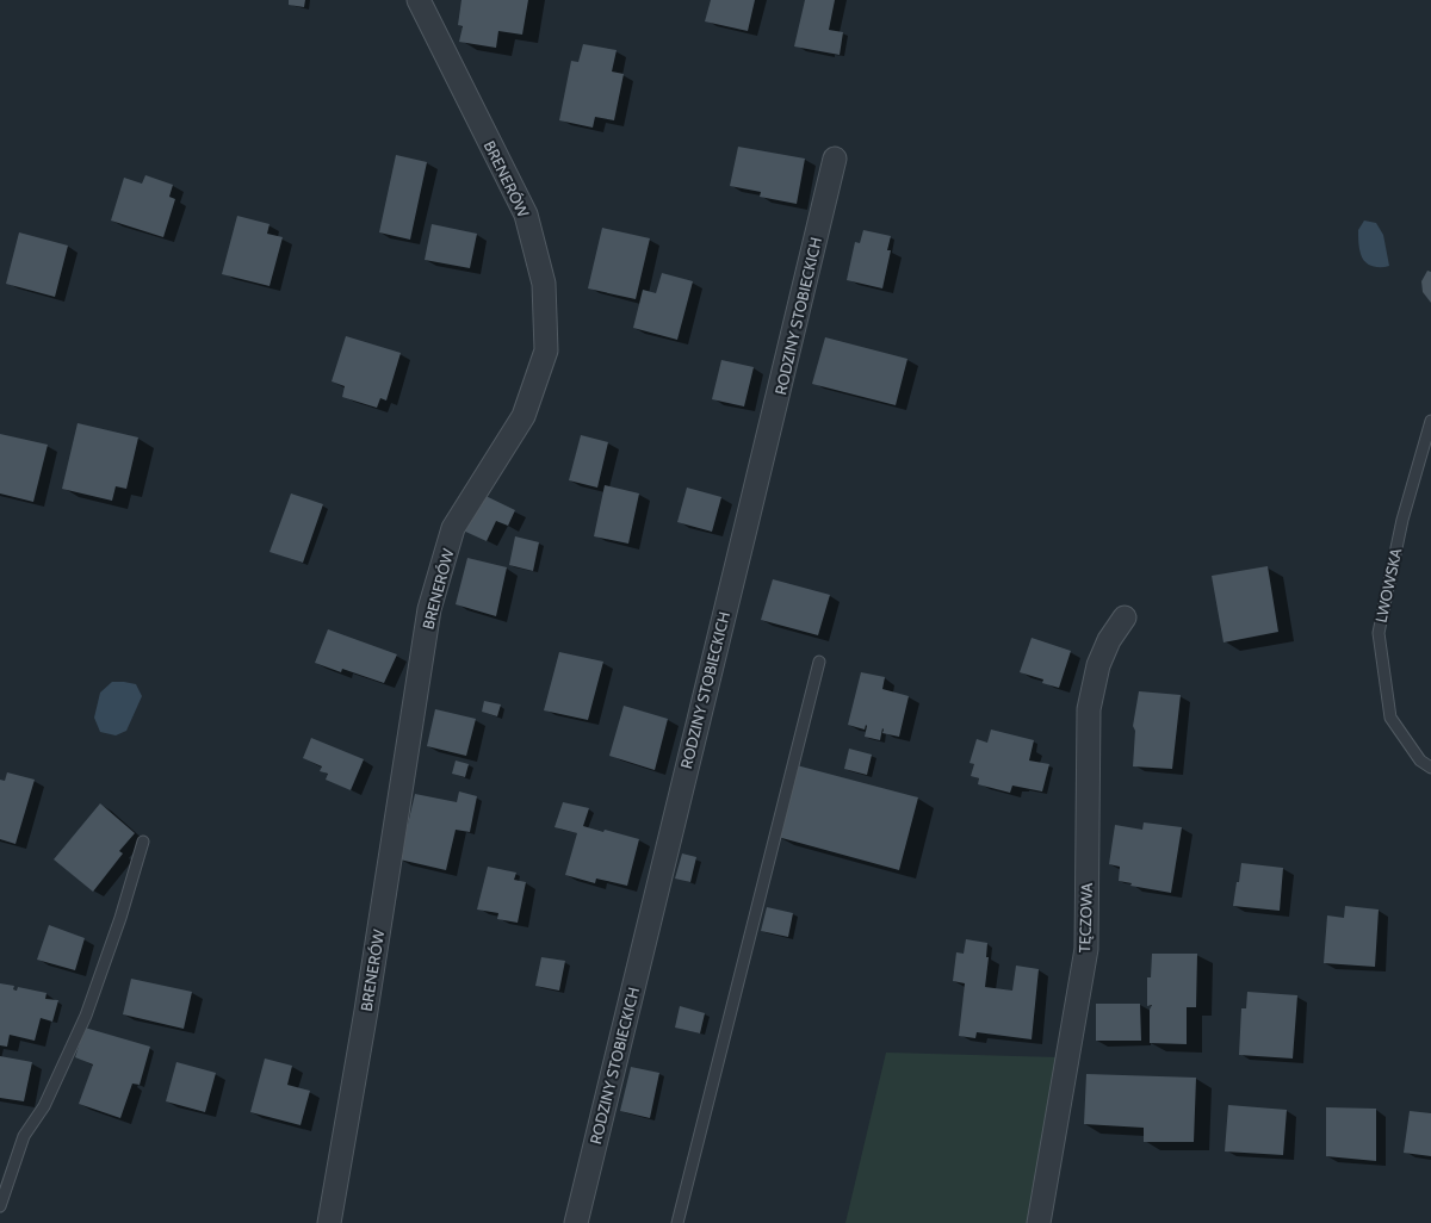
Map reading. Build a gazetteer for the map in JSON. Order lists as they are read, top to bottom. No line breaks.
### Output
{"streets":{"street":["BRENERÓW","RODZINY STOBIECKICH","TĘCZOWA"],"lane":["LWOWSKA"]}}
